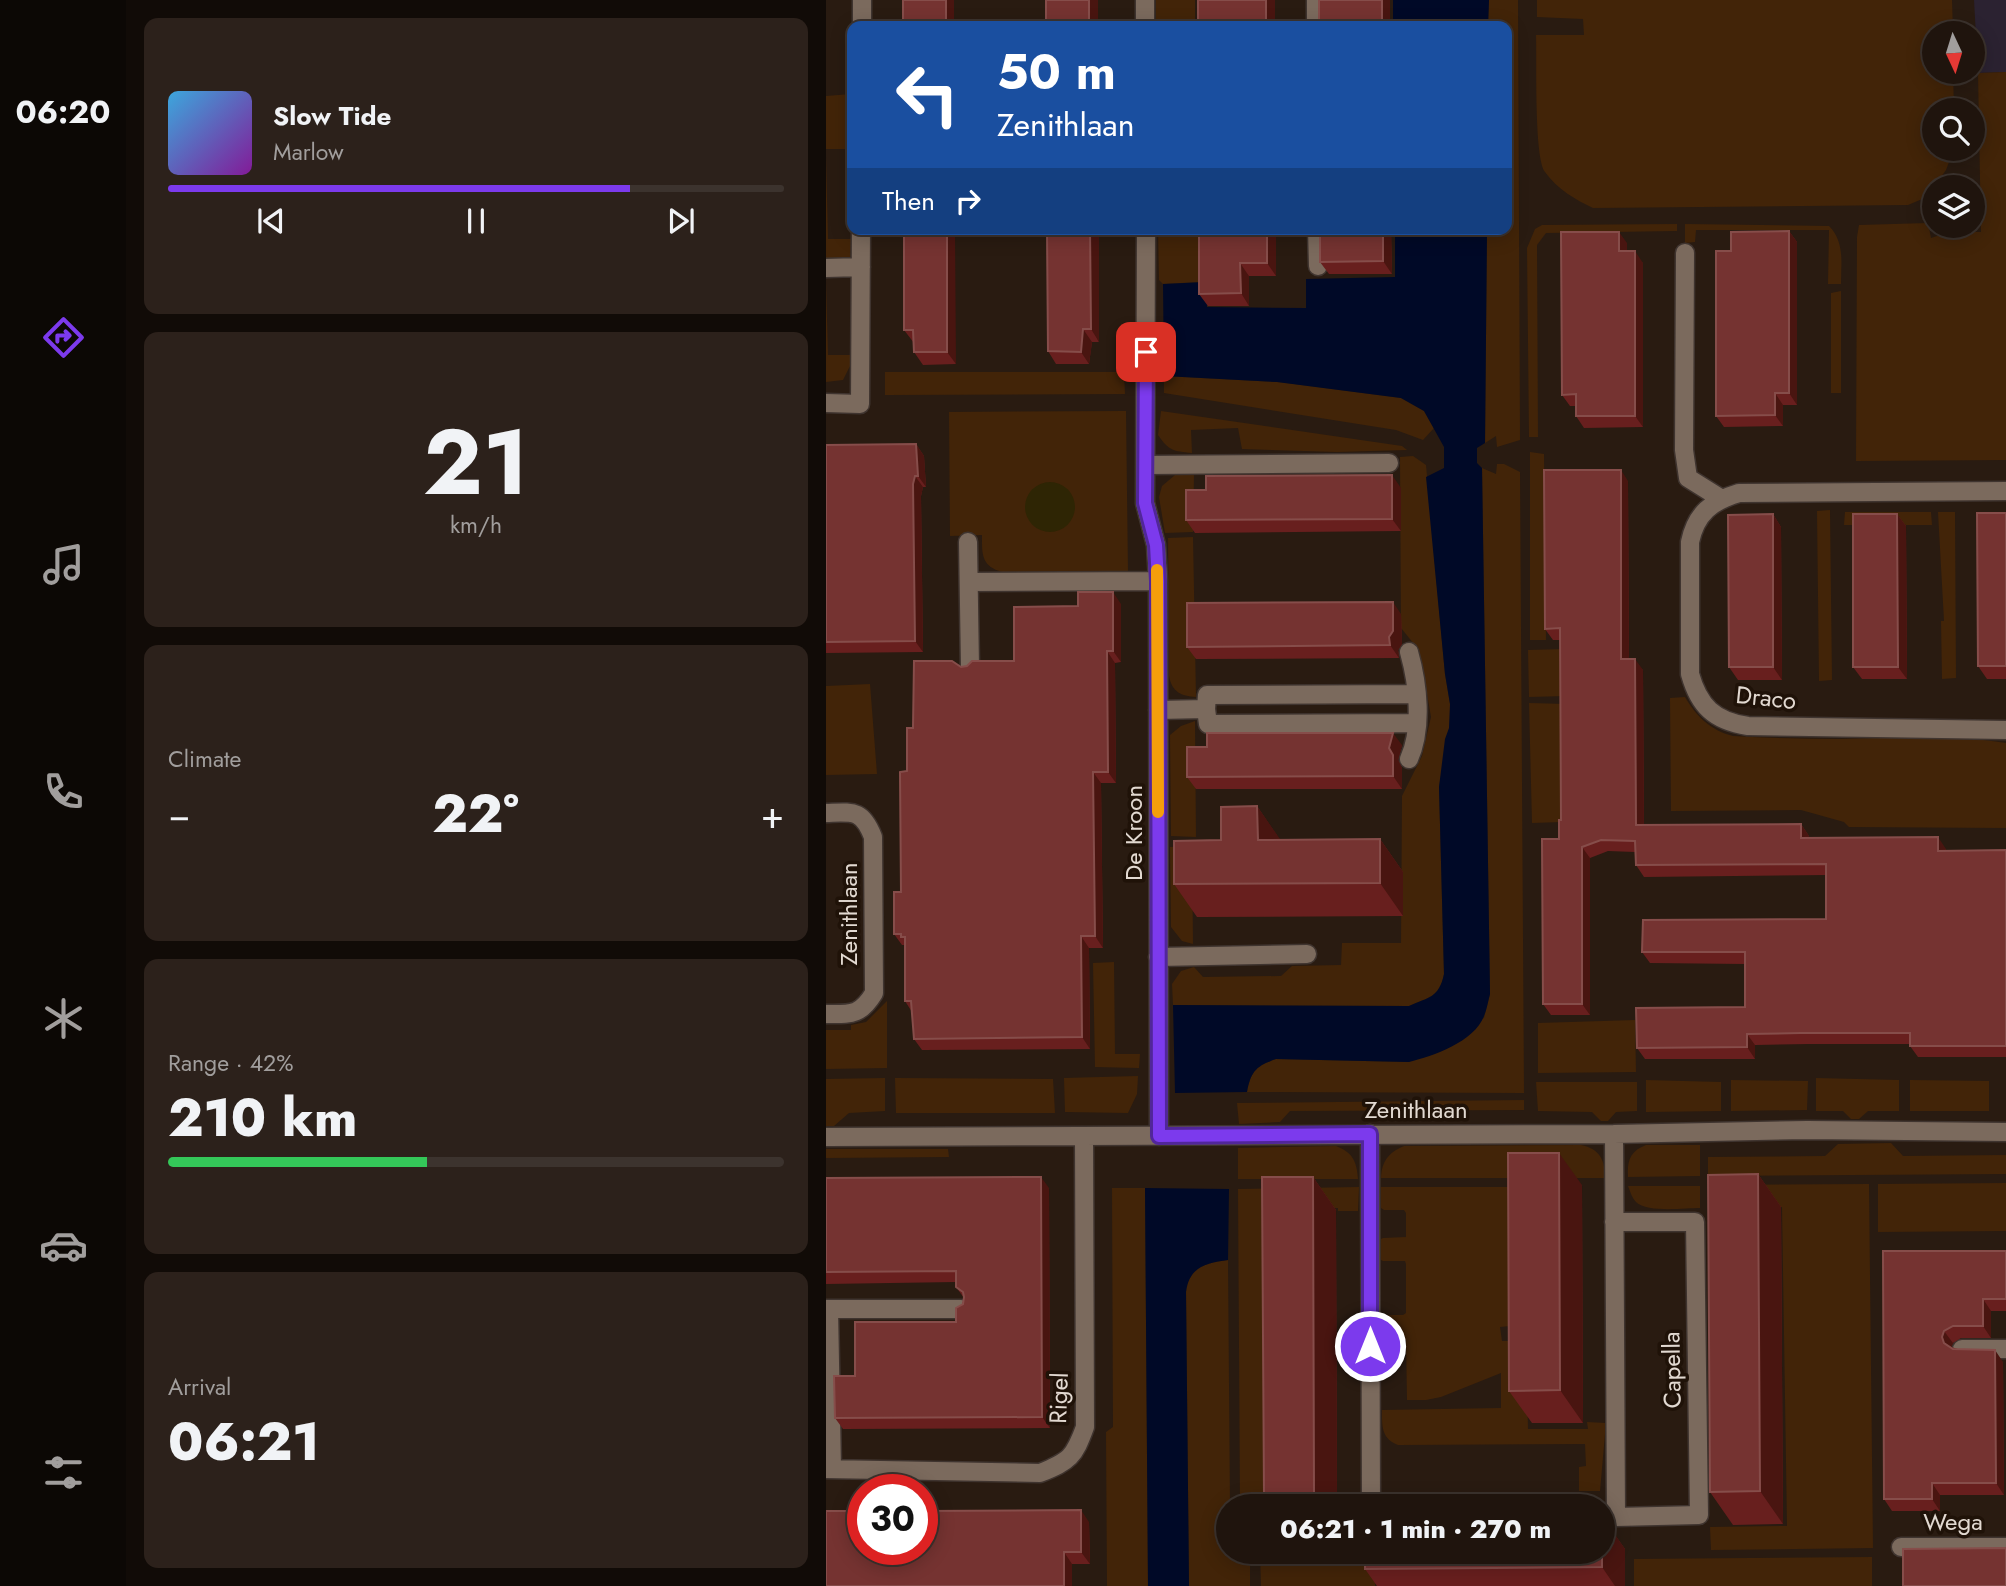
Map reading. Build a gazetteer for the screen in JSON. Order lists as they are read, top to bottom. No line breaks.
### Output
{"streets":{"street":["Draco","De Kroon","Zenithlaan","Capella","Rigel","Wega"]},"crossings":[["De Kroon","Zenithlaan"],["Zenithlaan","Capella"],["Zenithlaan","Rigel"]],"north":"bottom","page":{"tabs":"06:20","turn":["50 m","Zenithlaan"],"song":["Slow Tide","Marlow"],"then":"Then","tile":[["21","km/h"],"Climate",["Range · 42%","210 km"],["Arrival","06:21"]],"heat":["−","22°","+"],"limit":"30","trip":"06:21 · 1 min · 270 m"}}
